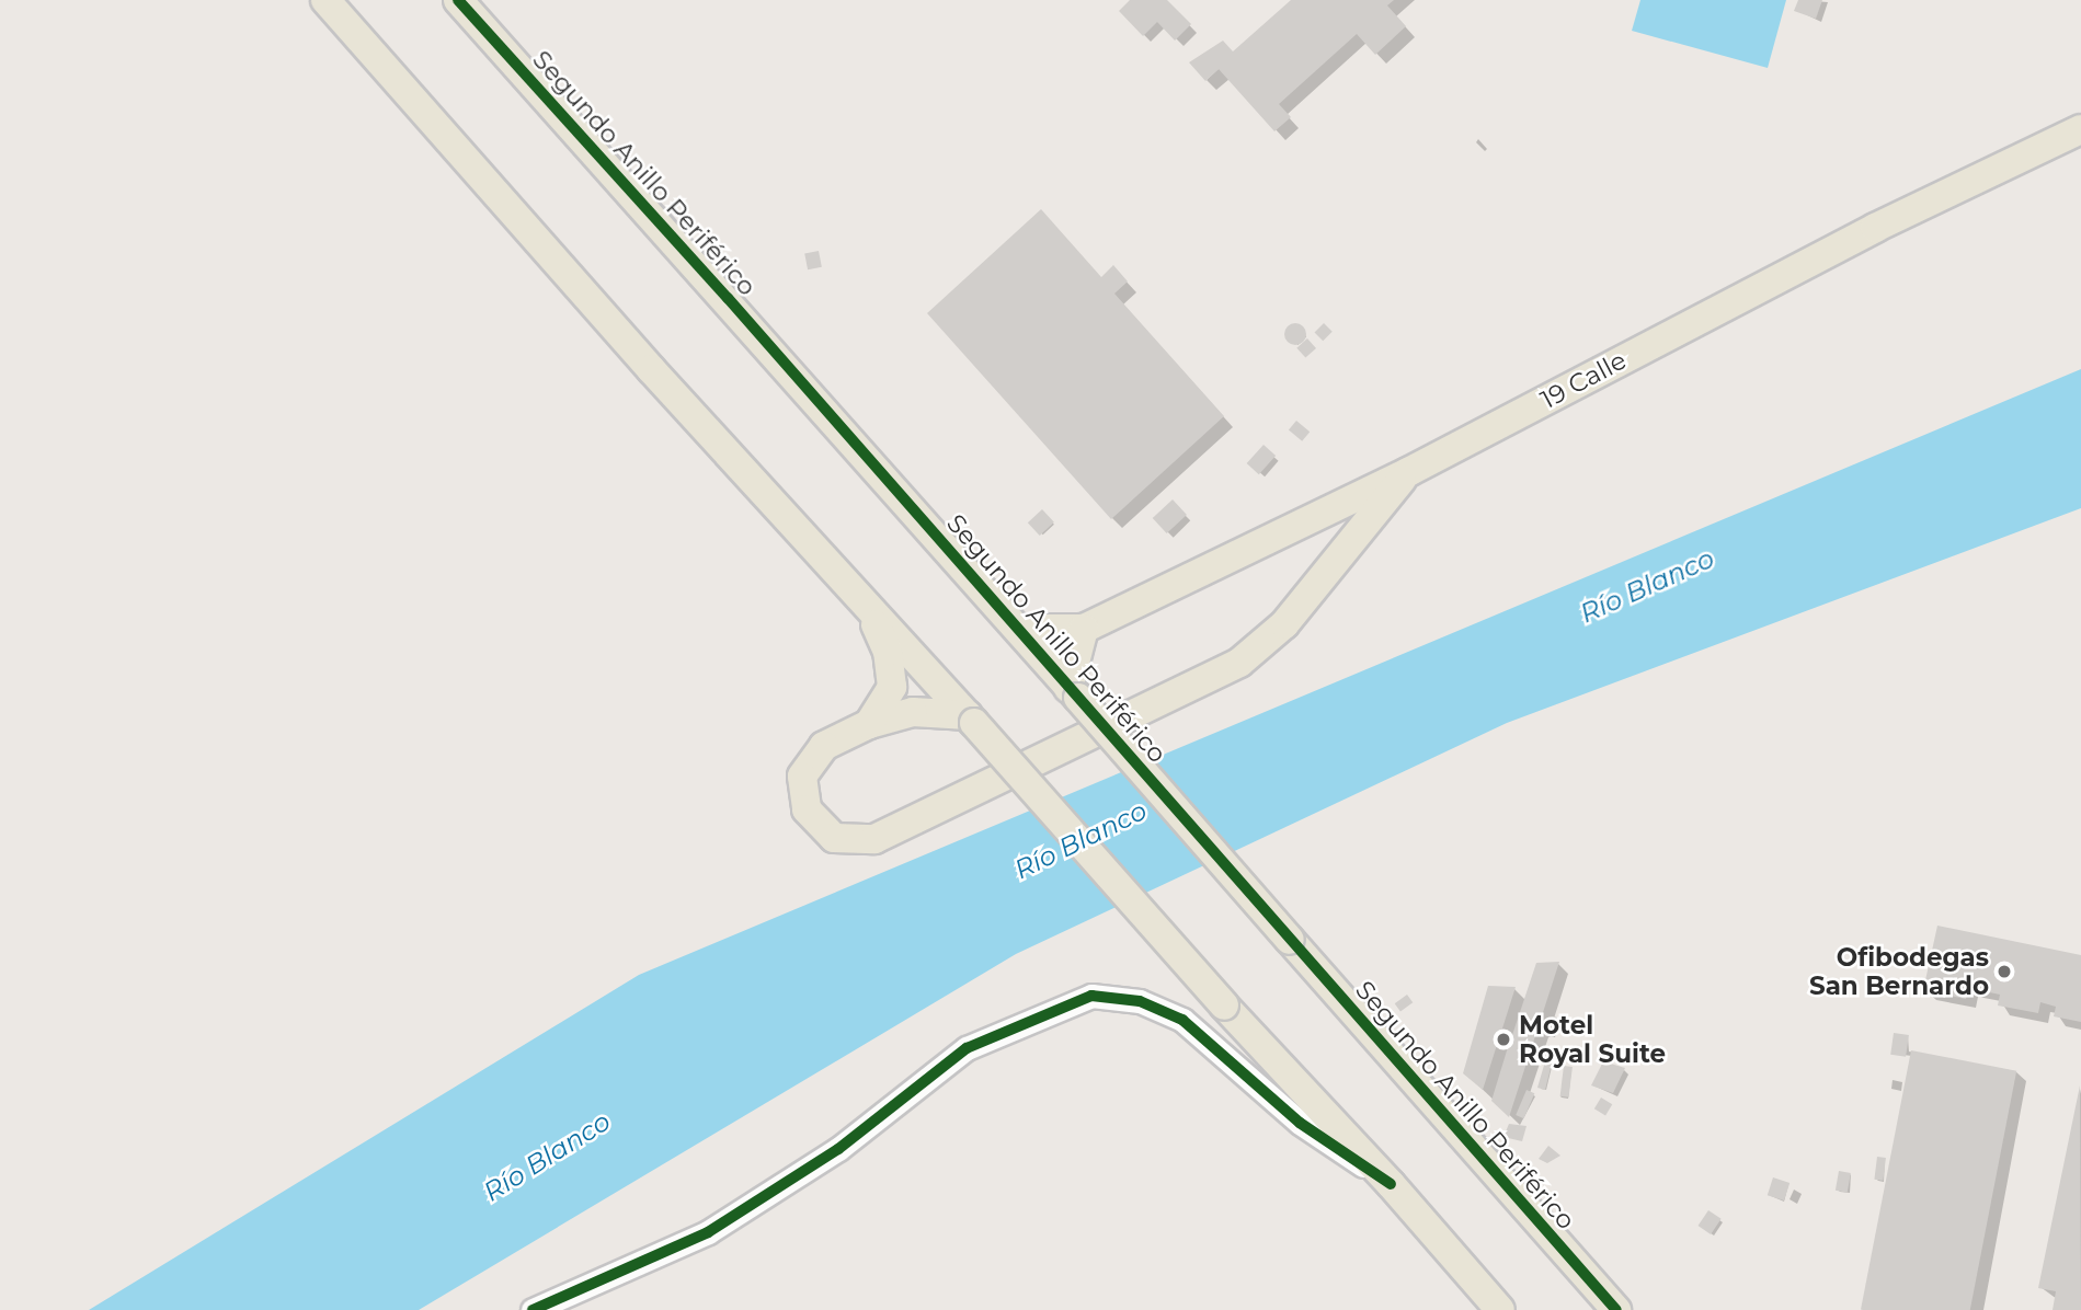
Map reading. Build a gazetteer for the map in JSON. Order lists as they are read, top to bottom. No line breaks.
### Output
{"streets":{"main road":["Segundo Anillo Periférico","19 Calle"]},"crossings":[["Segundo Anillo Periférico","19 Calle"]],"water":["Río Blanco"],"places":["Ofibodegas San Bernardo","Motel Royal Suite"]}
